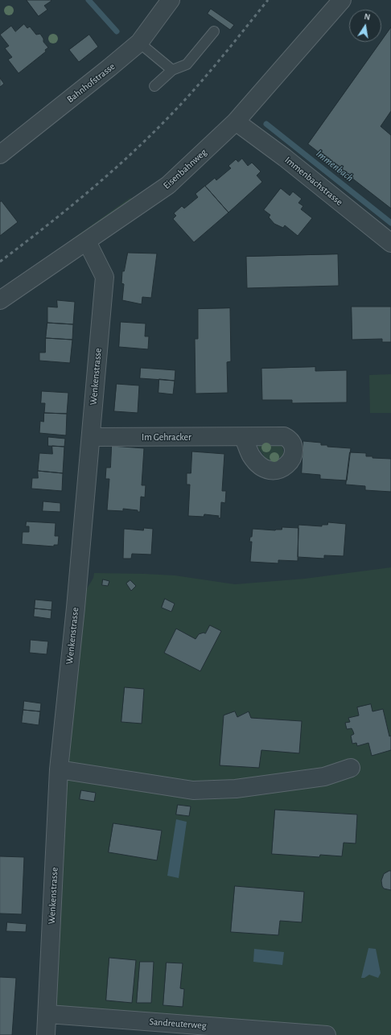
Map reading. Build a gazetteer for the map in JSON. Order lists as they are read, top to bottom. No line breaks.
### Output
{"streets":{"street":["Bahnhofstrasse","Eisenbahnweg","Immenbachstrasse","Wenkenstrasse","Im Gehracker","Sandreuterweg"]},"crossings":[["Eisenbahnweg","Immenbachstrasse"],["Eisenbahnweg","Wenkenstrasse"],["Wenkenstrasse","Im Gehracker"],["Wenkenstrasse","Sandreuterweg"]],"water":["Immenbach"],"north":"top"}
